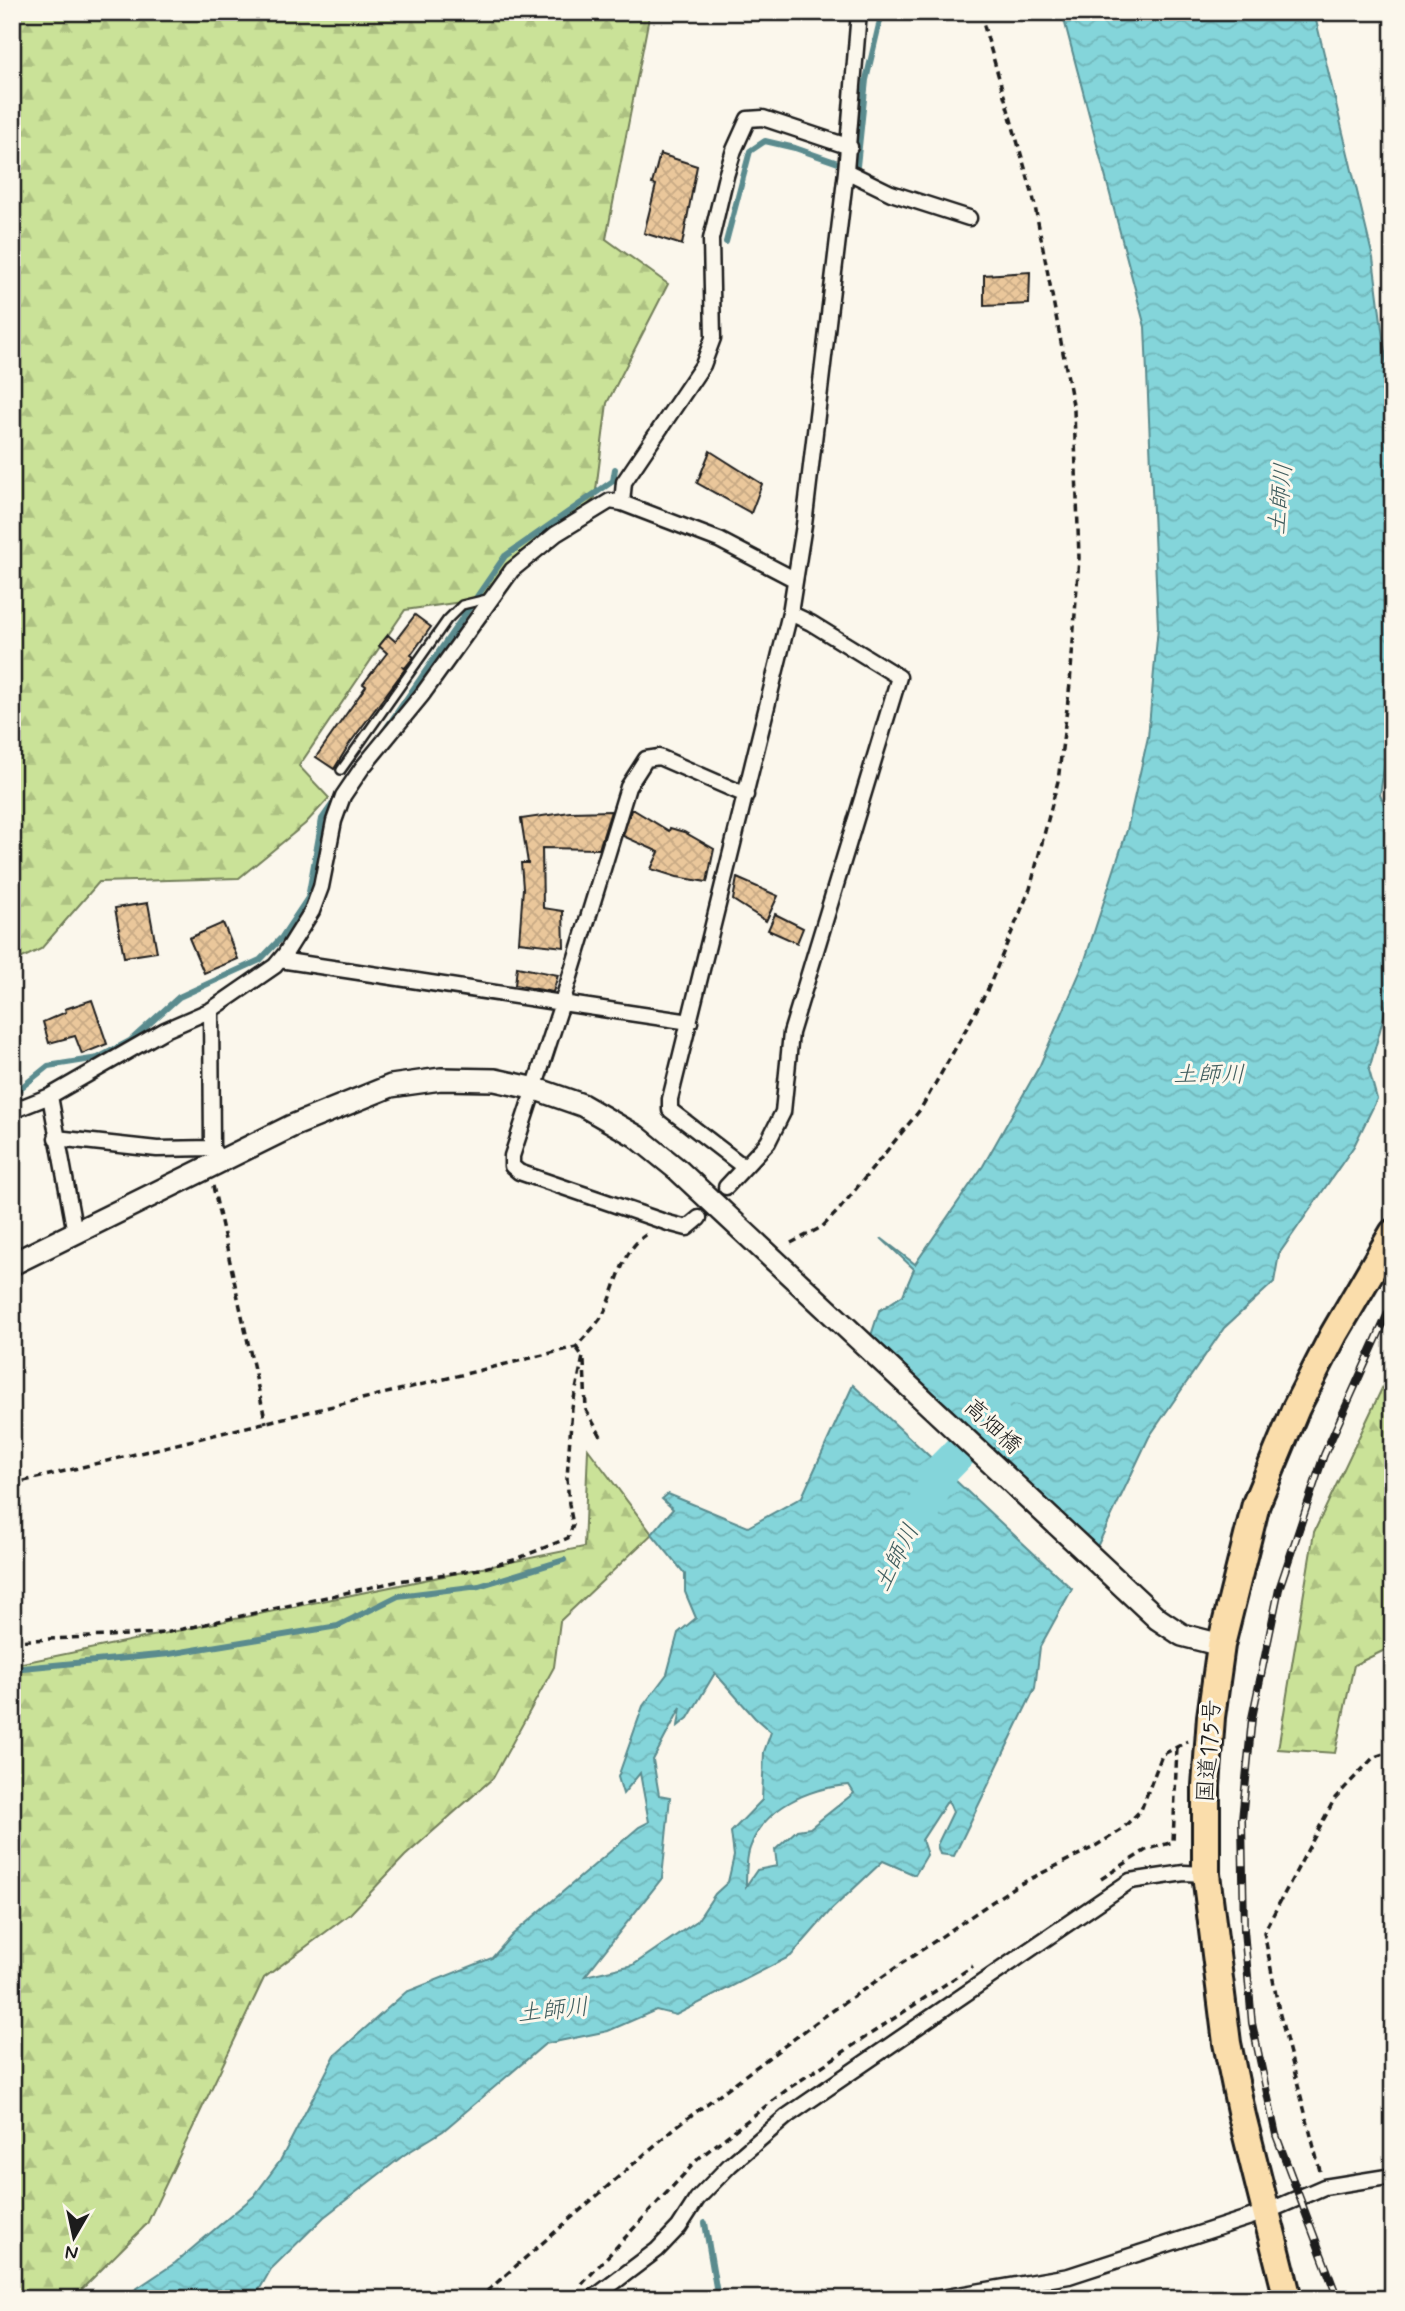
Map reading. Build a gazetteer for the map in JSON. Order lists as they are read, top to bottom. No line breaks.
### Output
{"streets":{"highway":["国道175号"],"street":["高畑橋"]},"crossings":[["高畑橋","国道175号"]],"water":["土師川"],"north":"bottom"}
